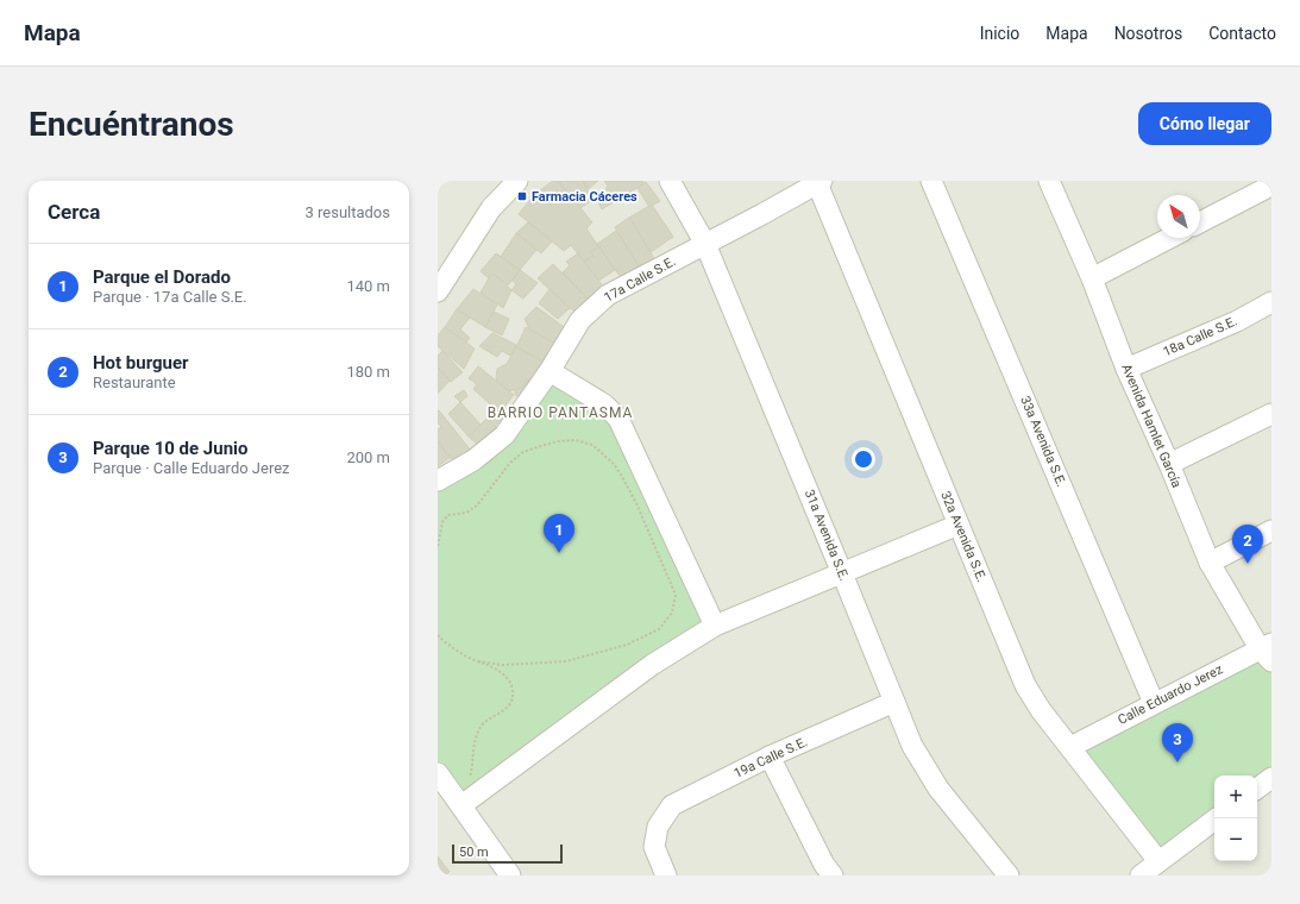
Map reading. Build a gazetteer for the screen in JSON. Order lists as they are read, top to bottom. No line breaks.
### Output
{"streets":{"street":["17a Calle S.E.","18a Calle S.E.","Avenida Hamlet García","33a Avenida S.E.","31a Avenida S.E.","32a Avenida S.E.","Calle Eduardo Jerez","19a Calle S.E."]},"crossings":[["17a Calle S.E.","31a Avenida S.E."],["17a Calle S.E.","32a Avenida S.E."],["18a Calle S.E.","Avenida Hamlet García"],["Avenida Hamlet García","Calle Eduardo Jerez"],["33a Avenida S.E.","Calle Eduardo Jerez"],["31a Avenida S.E.","19a Calle S.E."],["32a Avenida S.E.","Calle Eduardo Jerez"]],"districts":["BARRIO PANTASMA"],"places":{"transit":["Farmacia Cáceres"]},"scale_bar":"50 m","north":"top left","page":{"header":"Mapa","nav":["Inicio","Mapa","Nosotros","Contacto"],"buttons":"Cómo llegar","title":"Encuéntranos","heading":["Cerca","3 resultados"],"list":[{"mark":"1","name":"Parque el Dorado","note":"Parque · 17a Calle S.E.","value":"140 m"},{"mark":"2","name":"Hot burguer","note":"Restaurante","value":"180 m"},{"mark":"3","name":"Parque 10 de Junio","note":"Parque · Calle Eduardo Jerez","value":"200 m"}],"pins":["1","2","3"],"map_buttons":["+","−"],"scale":"50 m"}}
